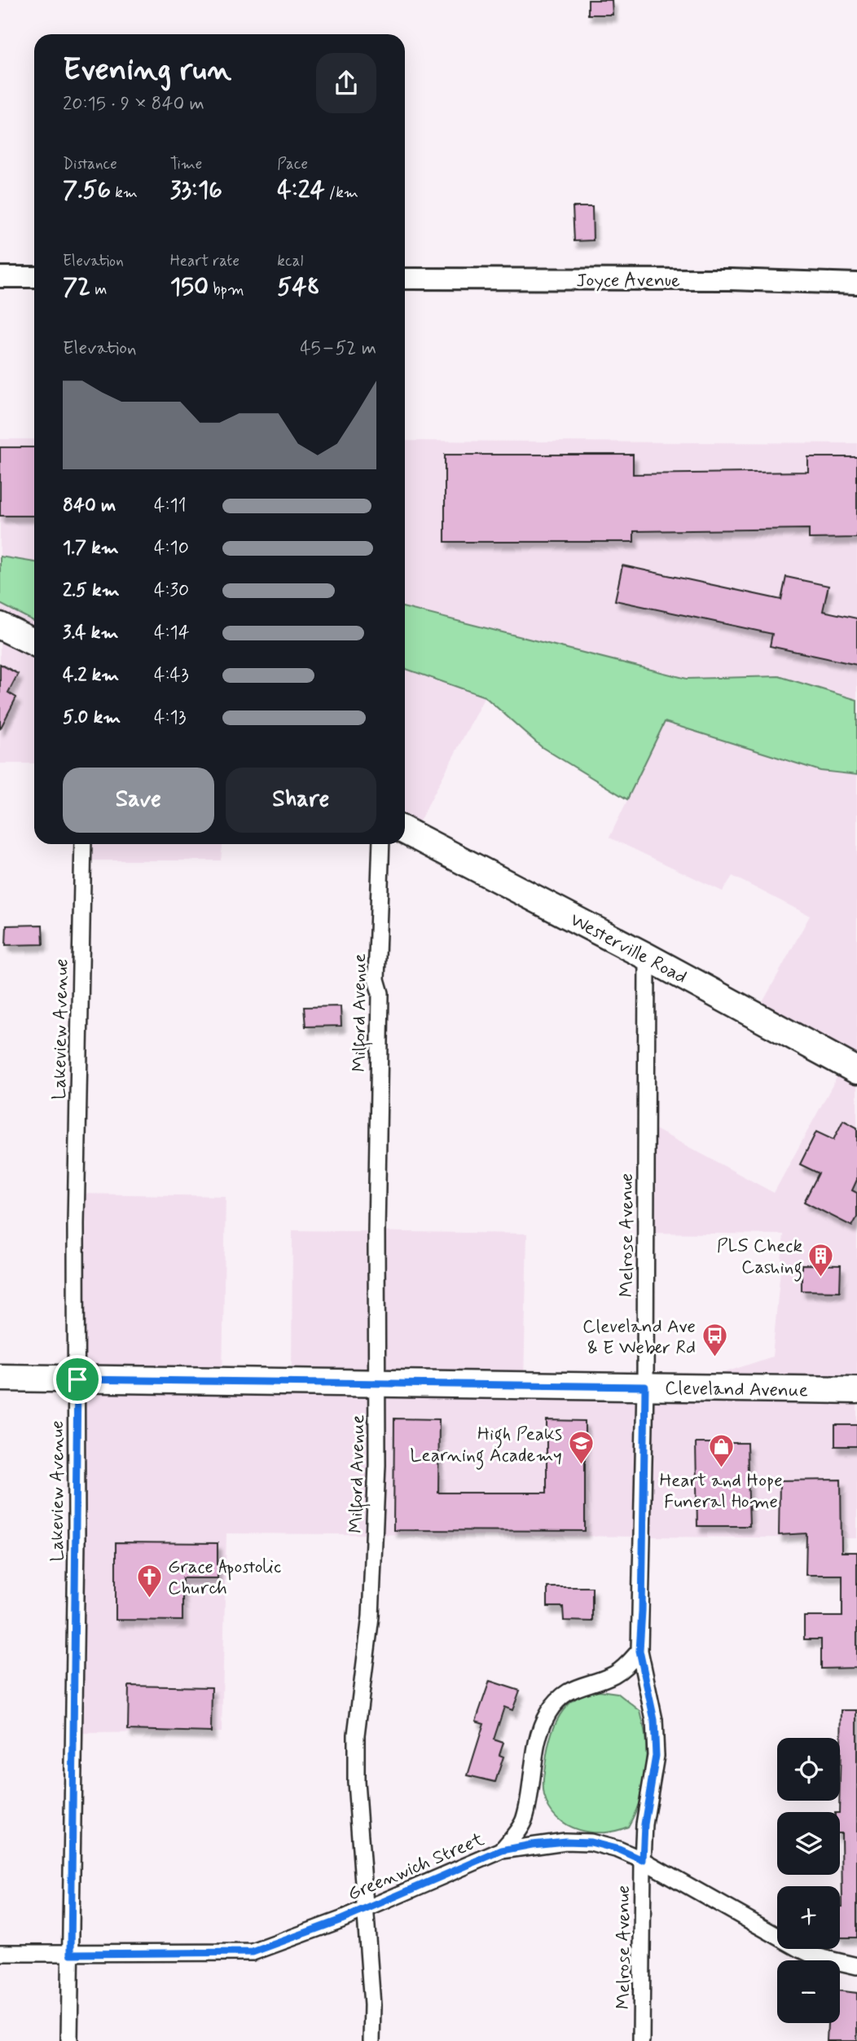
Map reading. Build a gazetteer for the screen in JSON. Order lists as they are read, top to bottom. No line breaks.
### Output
{"streets":{"main road":["Westerville Road","Cleveland Avenue"],"street":["Joyce Avenue","Milford Avenue","Lakeview Avenue","Melrose Avenue","Greenwich Street"]},"crossings":[["Westerville Road","Melrose Avenue"],["Milford Avenue","Cleveland Avenue"],["Milford Avenue","Greenwich Street"],["Lakeview Avenue","Cleveland Avenue"],["Lakeview Avenue","Greenwich Street"],["Melrose Avenue","Cleveland Avenue"],["Melrose Avenue","Greenwich Street"]],"places":{"building":["PLS Check Cashing"],"bus stop":["Cleveland Ave & E Weber Rd"],"school or university":["High Peaks Learning Academy"],"shop":["Heart and Hope Funeral Home"],"church":["Grace Apostolic Church"]},"page":{"heading":["Evening run","20:15 · 9 × 840 m"],"stats":[["Distance","7.56 km"],["Time","33:16"],["Pace","4:24 /km"],["Elevation","72 m"],["Heart rate","150 bpm"],["kcal","548"]],"chart":["Elevation","45–52 m"],"list":[{"name":"840 m","note":"4:11"},{"name":"1.7 km","note":"4:10"},{"name":"2.5 km","note":"4:30"},{"name":"3.4 km","note":"4:14"},{"name":"4.2 km","note":"4:43"},{"name":"5.0 km","note":"4:13"}],"buttons":["Save","Share"],"map_buttons":["+","−"]}}
